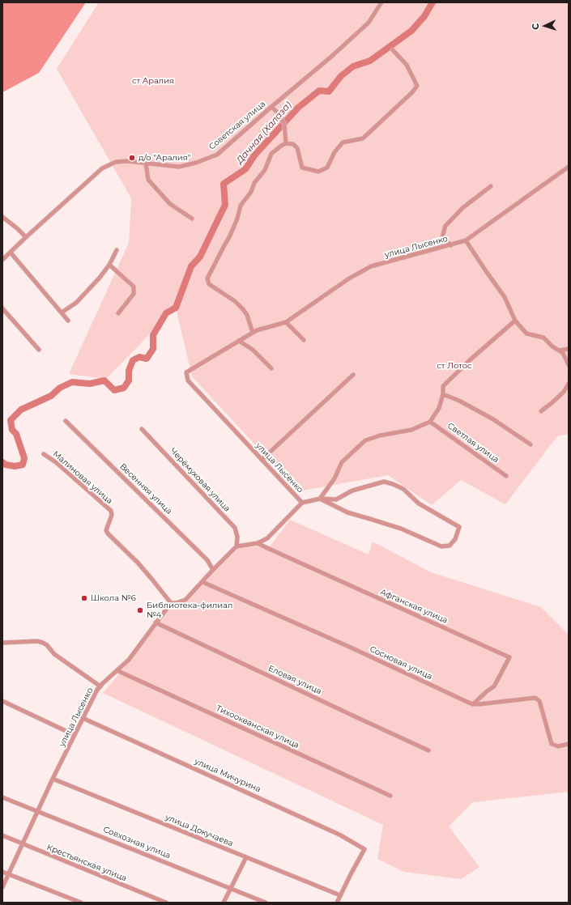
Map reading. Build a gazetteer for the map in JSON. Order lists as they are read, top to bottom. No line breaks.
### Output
{"streets":{"street":["Советская улица","улица Лысенко","Светлая улица","Малиновая улица","Черёмуховая улица","Весенняя улица","Афганская улица","Сосновая улица","Еловая улица","Тихоокеанская улица","улица Мичурина","улица Докучаева","Совхозная улица","Крестьянская улица"]},"crossings":[["улица Лысенко","Малиновая улица"],["улица Лысенко","Черёмуховая улица"],["улица Лысенко","Афганская улица"],["улица Лысенко","Еловая улица"],["улица Лысенко","Тихоокеанская улица"],["улица Лысенко","улица Мичурина"],["улица Лысенко","улица Докучаева"],["улица Лысенко","Совхозная улица"],["улица Лысенко","Крестьянская улица"],["Афганская улица","Сосновая улица"],["улица Мичурина","улица Докучаева"]],"water":["Дачная (Халаза)"],"parks":["ст Аралия","ст Лотос"],"places":["д/о \"Аралия\"","Школа №6","Библиотека-филиал №4"],"north":"left"}
